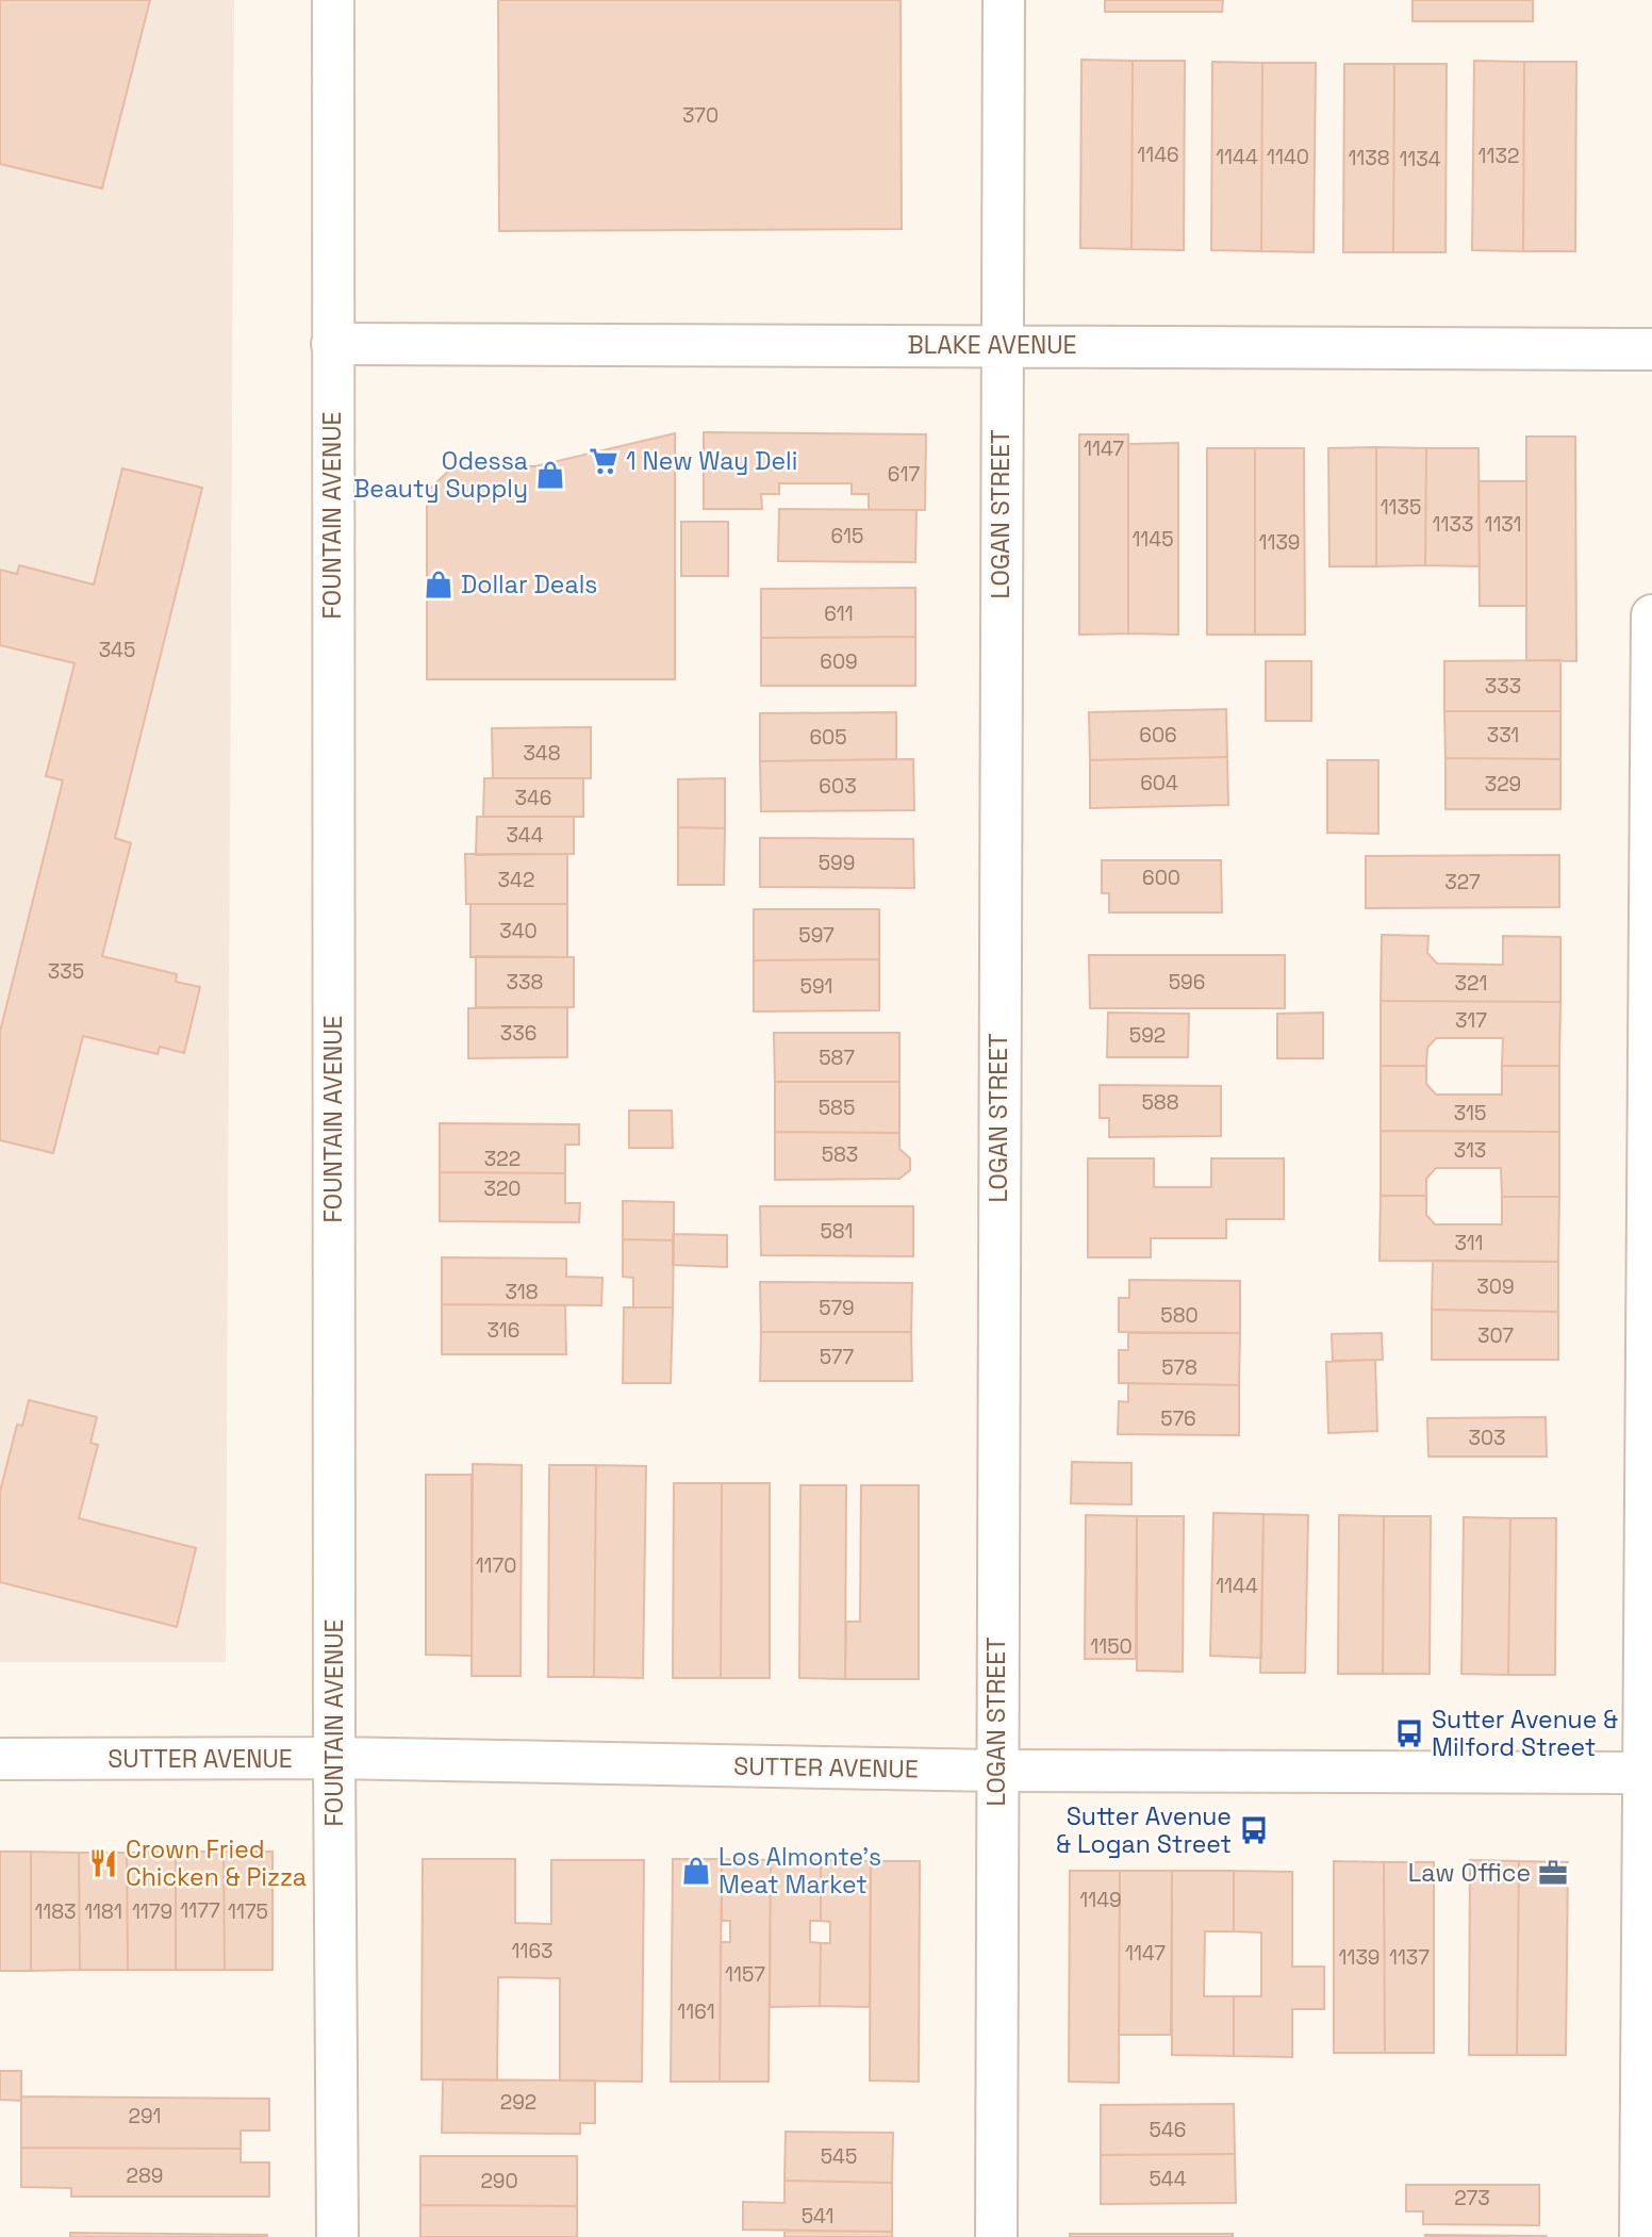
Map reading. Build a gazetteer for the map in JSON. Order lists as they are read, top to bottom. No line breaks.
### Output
{"streets":{"street":["BLAKE AVENUE","LOGAN STREET","FOUNTAIN AVENUE","SUTTER AVENUE"]},"crossings":[["BLAKE AVENUE","LOGAN STREET"],["BLAKE AVENUE","FOUNTAIN AVENUE"],["LOGAN STREET","SUTTER AVENUE"],["FOUNTAIN AVENUE","SUTTER AVENUE"]],"places":{"supermarket":["1 New Way Deli"],"shop":["Odessa Beauty Supply","Dollar Deals","Los Almonte's Meat Market"],"bus stop":["Sutter Avenue & Milford Street","Sutter Avenue & Logan Street"],"restaurant":["Crown Fried Chicken & Pizza"],"office":["Law Office"]},"house_numbers":["370","1146","1132","1144","1140","1138","1134","1147","617","1135","1133","1131","615","1145","1139","611","345","609","333","606","331","605","348","604","329","603","346","344","599","600","342","327","340","597","335","338","596","321","591","317","336","592","587","588","585","315","313","583","322","320","581","311","309","318","579","580","316","307","577","578","576","303","1170","1144","1150","1149","1177","1183","1181","1179","1175","1163","1147","1139","1137","1157","1161","292","291","546","545","289","544","290","273","541"]}
